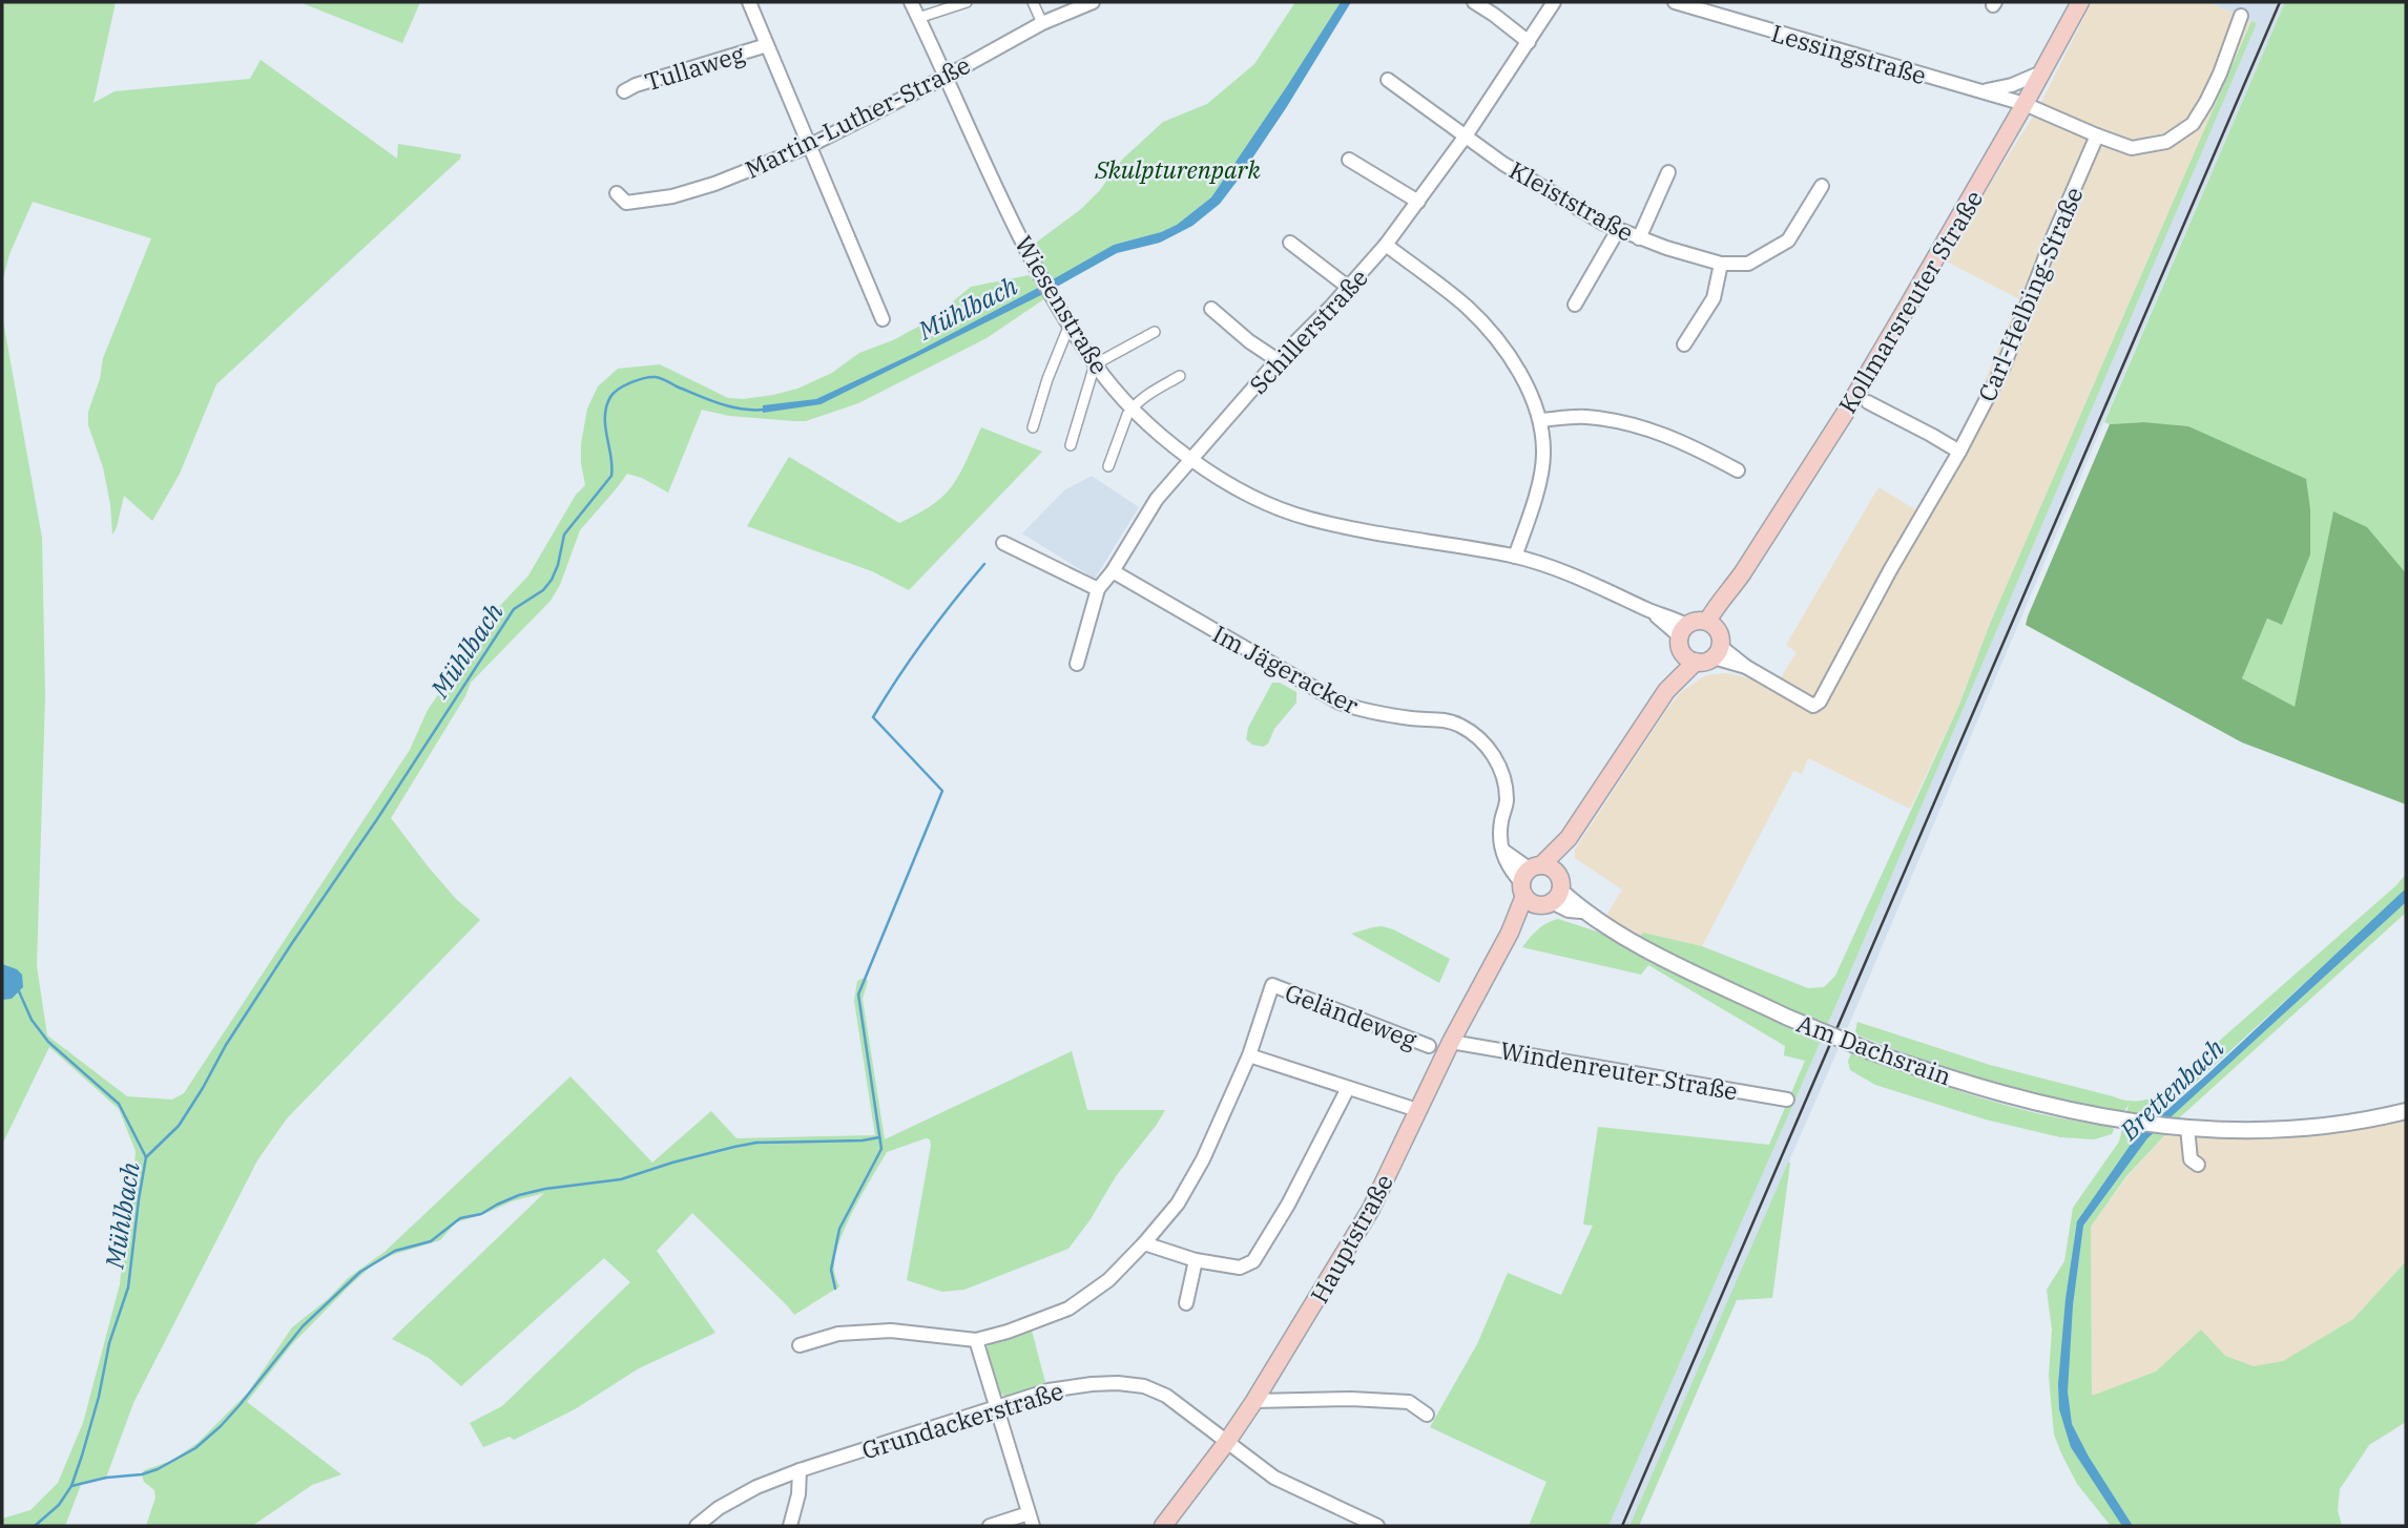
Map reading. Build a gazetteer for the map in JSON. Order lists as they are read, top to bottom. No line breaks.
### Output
{"streets":{"main road":["Kollmarsreuter Straße","Hauptstraße"],"street":["Lessingstraße","Tullaweg","Martin-Luther-Straße","Kleiststraße","Carl-Helbing-Straße","Wiesenstraße","Schillerstraße","Im Jägeracker","Geländeweg","Am Dachsrain","Windenreuter Straße","Grundackerstraße"]},"crossings":[["Lessingstraße","Kollmarsreuter Straße"],["Martin-Luther-Straße","Wiesenstraße"],["Kleiststraße","Schillerstraße"],["Carl-Helbing-Straße","Kollmarsreuter Straße"],["Carl-Helbing-Straße","Wiesenstraße"],["Kollmarsreuter Straße","Wiesenstraße"],["Wiesenstraße","Schillerstraße"],["Schillerstraße","Im Jägeracker"],["Im Jägeracker","Am Dachsrain"],["Im Jägeracker","Hauptstraße"],["Am Dachsrain","Hauptstraße"],["Windenreuter Straße","Hauptstraße"],["Hauptstraße","Grundackerstraße"]],"water":["Mühlbach","Brettenbach"],"parks":["Skulpturenpark"]}
